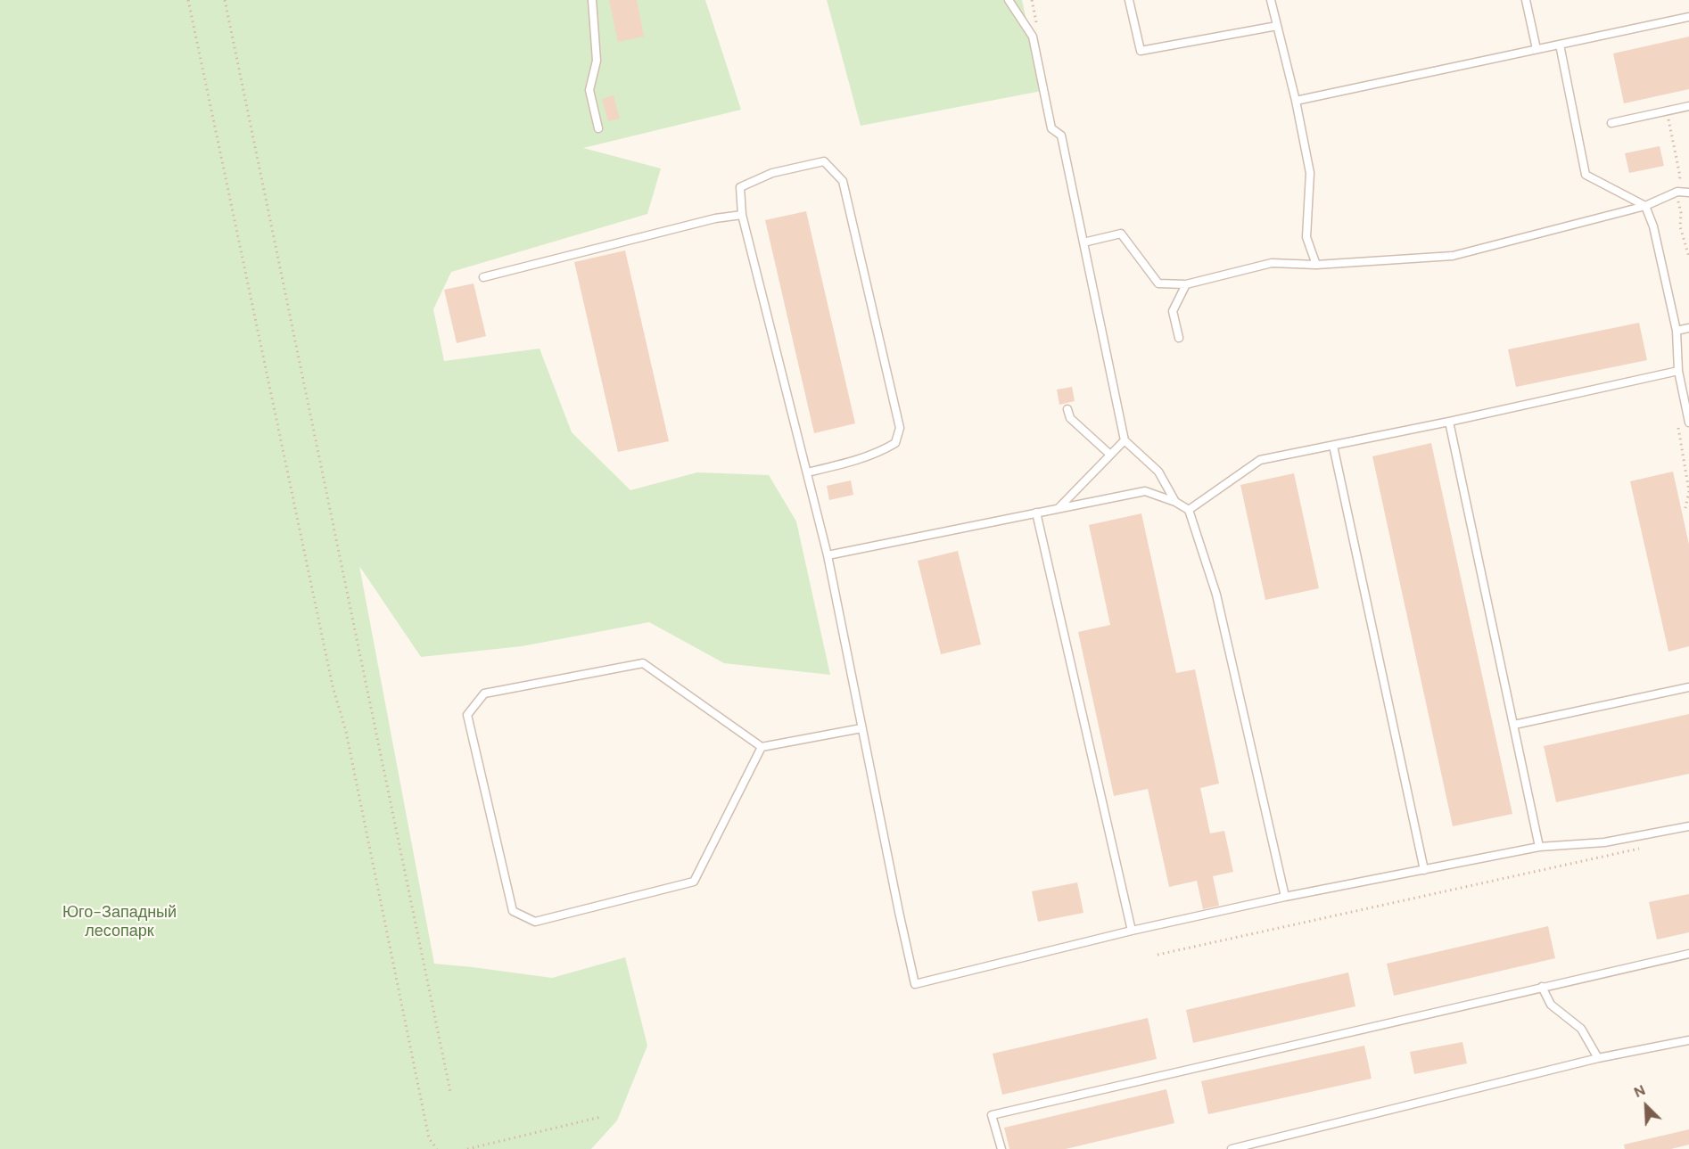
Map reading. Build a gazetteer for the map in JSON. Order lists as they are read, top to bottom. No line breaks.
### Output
{"parks":["Юго-Западный лесопарк"],"north":"top left"}
